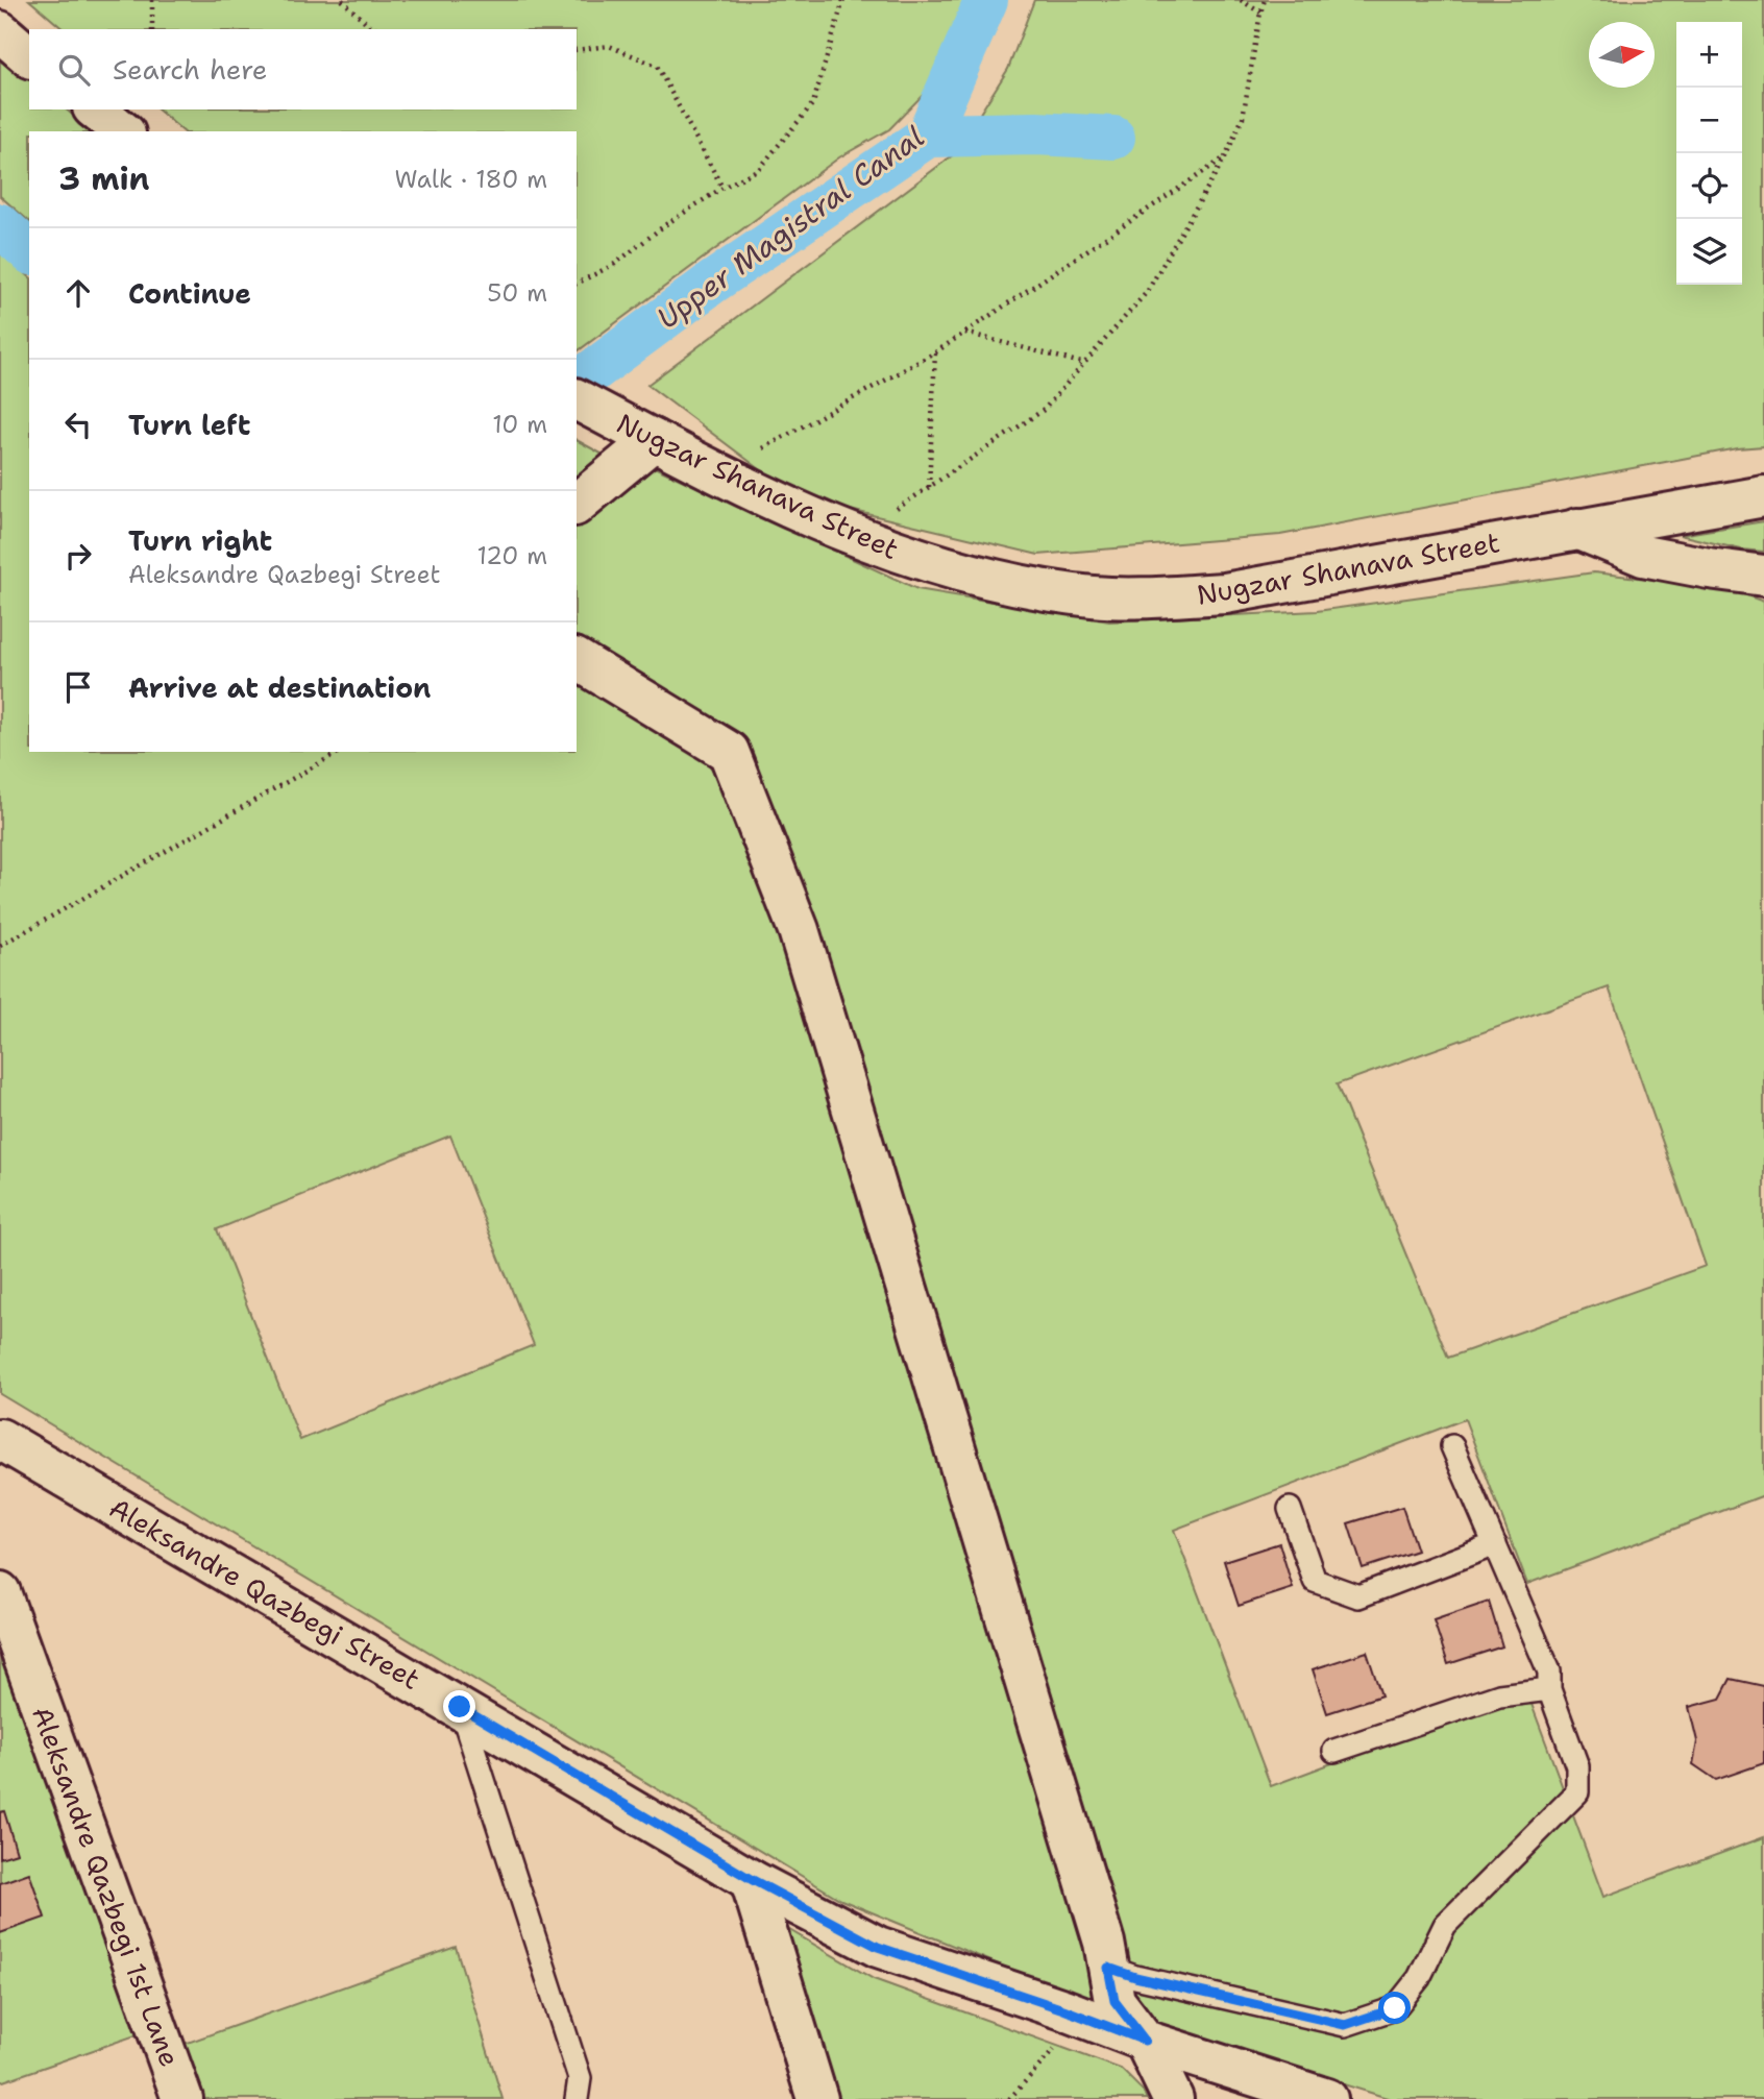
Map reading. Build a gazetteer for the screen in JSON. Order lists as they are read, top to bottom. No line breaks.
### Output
{"streets":{"street":["Nugzar Shanava Street","Aleksandre Qazbegi Street","Aleksandre Qazbegi 1st Lane"]},"water":["Upper Magistral Canal"],"north":"right","page":{"map_buttons":["+","−"],"search":"Search here","heading":["3 min","Walk · 180 m"],"list":[["Continue","50 m"],["Turn left","10 m"],["Turn right","Aleksandre Qazbegi Street","120 m"],"Arrive at destination"]}}
